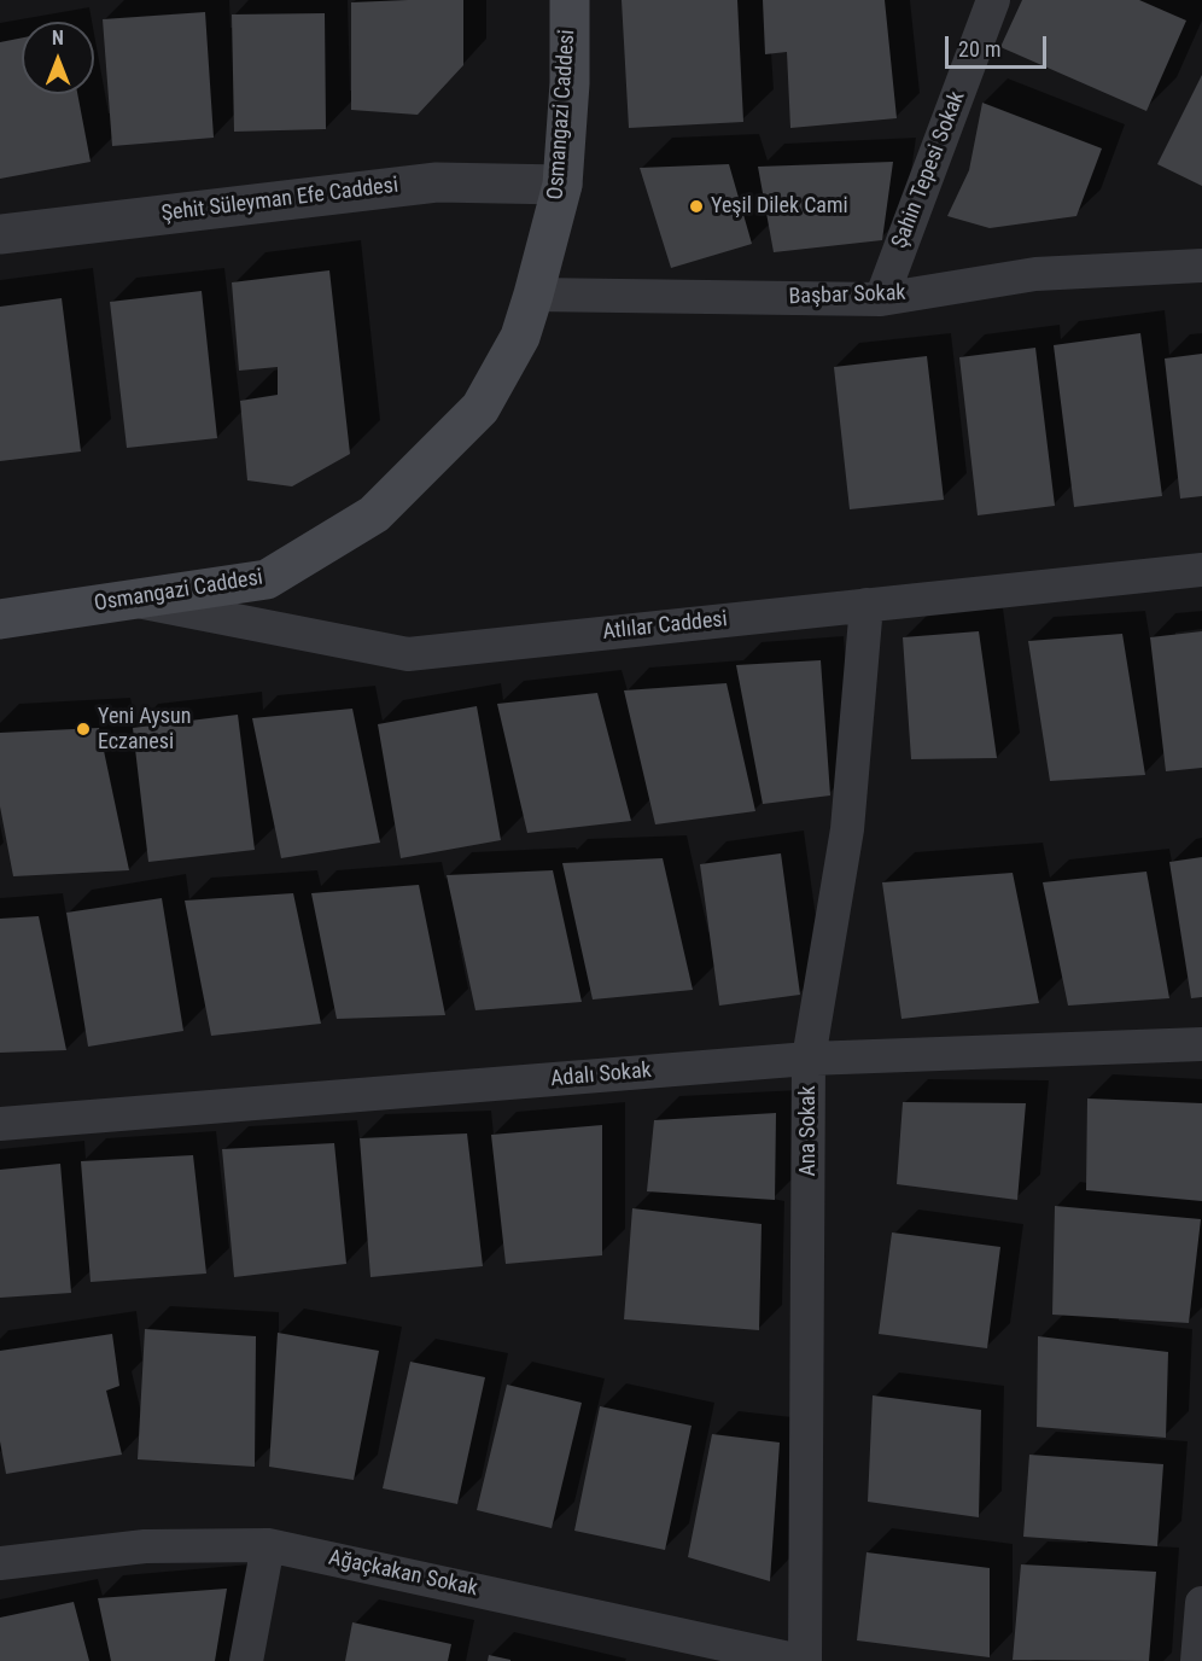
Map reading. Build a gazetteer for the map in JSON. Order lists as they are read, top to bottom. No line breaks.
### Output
{"streets":{"main road":["Osmangazi Caddesi"],"street":["Şahin Tepesi Sokak","Şehit Süleyman Efe Caddesi","Başbar Sokak","Atlılar Caddesi","Adalı Sokak","Ana Sokak","Ağaçkakan Sokak"]},"crossings":[["Osmangazi Caddesi","Şehit Süleyman Efe Caddesi"],["Osmangazi Caddesi","Başbar Sokak"],["Osmangazi Caddesi","Atlılar Caddesi"],["Şahin Tepesi Sokak","Başbar Sokak"],["Atlılar Caddesi","Ana Sokak"],["Adalı Sokak","Ana Sokak"],["Ana Sokak","Ağaçkakan Sokak"]],"places":["Yeşil Dilek Cami","Yeni Aysun Eczanesi"],"scale_bar":"20 m","north":"top"}
